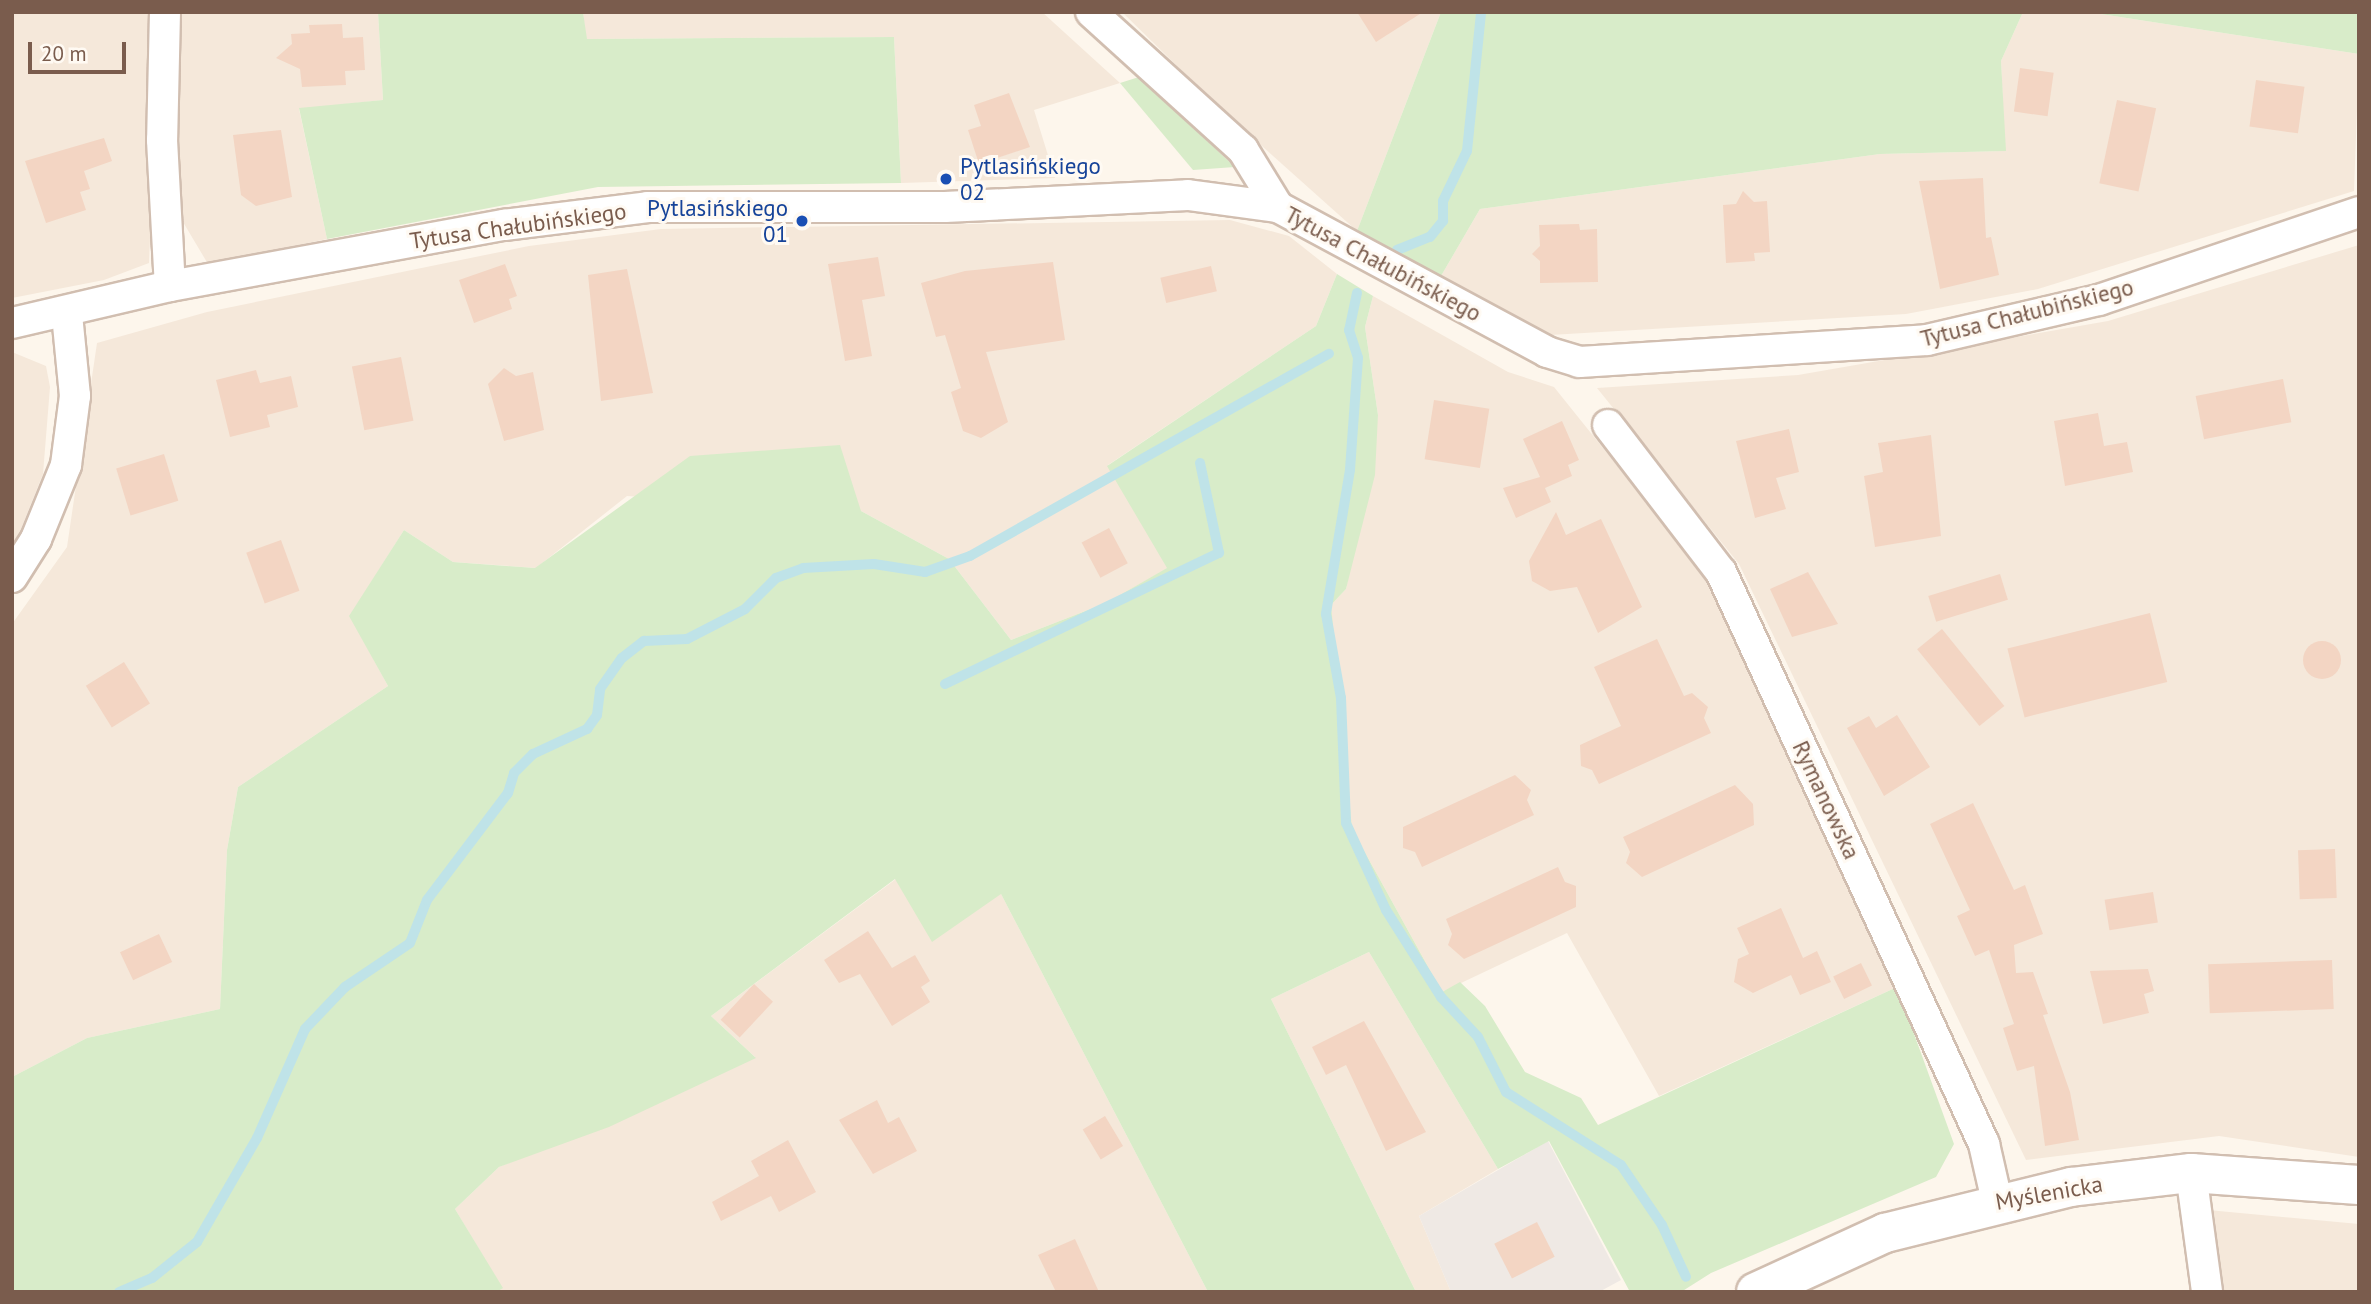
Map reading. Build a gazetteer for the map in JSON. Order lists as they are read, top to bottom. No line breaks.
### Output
{"streets":{"street":["Tytusa Chałubińskiego","Rymanowska","Myślenicka"]},"crossings":[["Rymanowska","Myślenicka"]],"places":["Pytlasińskiego 02","Pytlasińskiego 01"],"scale_bar":"20 m"}
